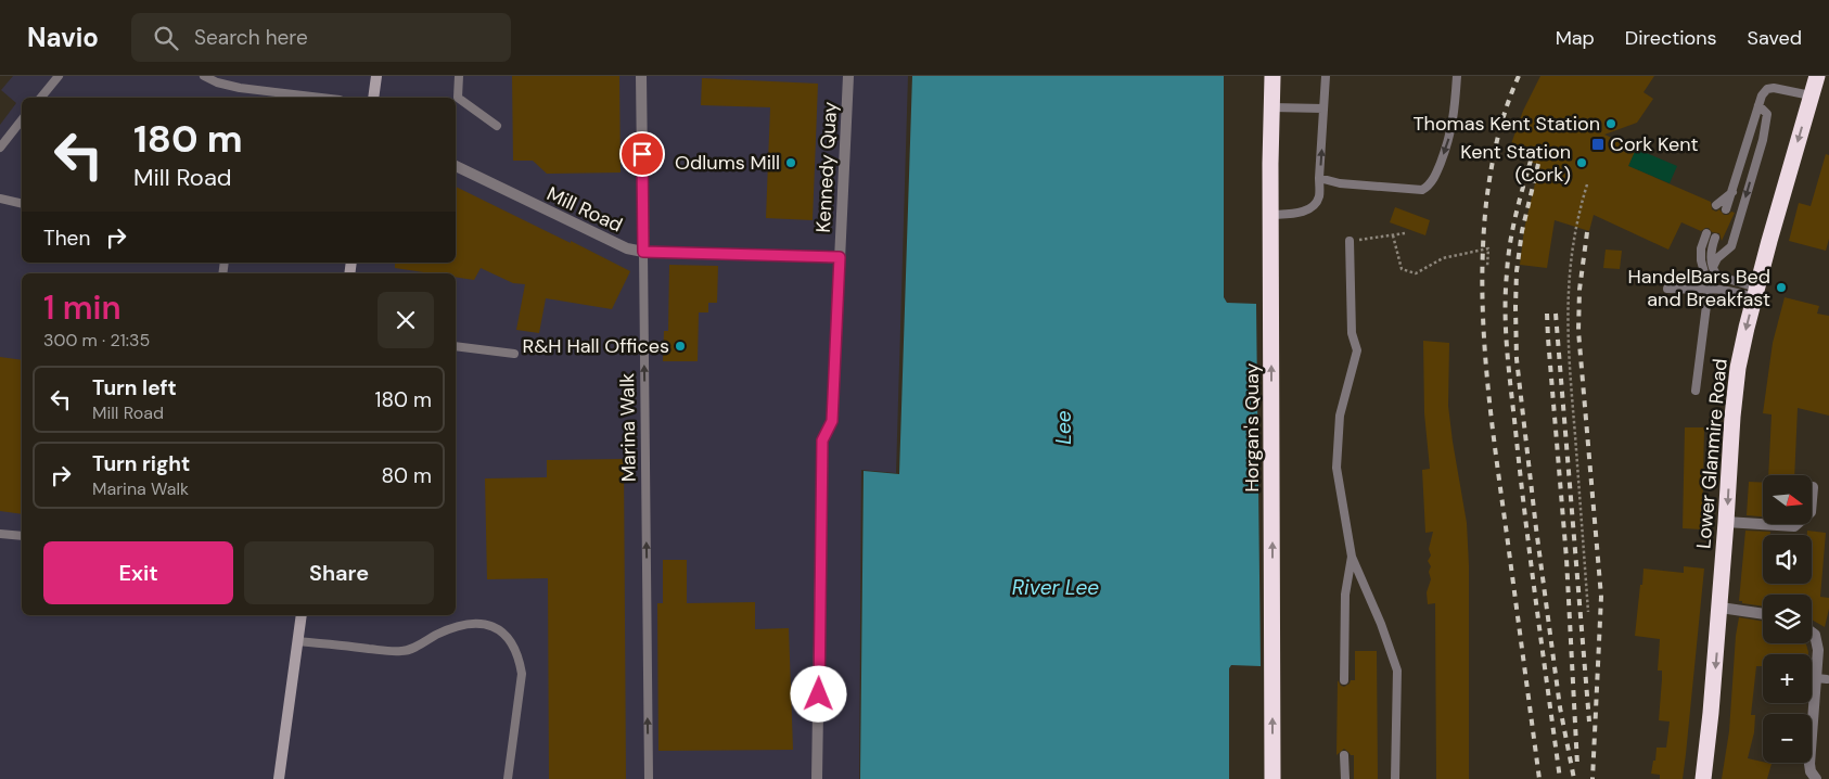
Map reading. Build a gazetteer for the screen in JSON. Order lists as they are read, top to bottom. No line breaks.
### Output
{"streets":{"highway":["Horgan's Quay","Lower Glanmire Road"],"street":["Kennedy Quay","Mill Road","Marina Walk"]},"crossings":[["Kennedy Quay","Mill Road"],["Mill Road","Marina Walk"]],"one_way":["Marina Walk","Horgan's Quay","Lower Glanmire Road"],"water":["Lee","River Lee"],"places":{"other":["Thomas Kent Station","Odlums Mill","Kent Station (Cork)","HandelBars Bed and Breakfast","R&H Hall Offices"],"transit":["Cork Kent"]},"north":"right","page":{"header":"Navio","search":"Search here","nav":["Map","Directions","Saved"],"turn":["180 m","Mill Road"],"then":"Then","heading":["1 min","300 m · 21:35"],"list":[{"name":"Turn left","note":"Mill Road","value":"180 m"},{"name":"Turn right","note":"Marina Walk","value":"80 m"}],"map_buttons":["+","−"],"buttons":["Exit","Share"]}}
